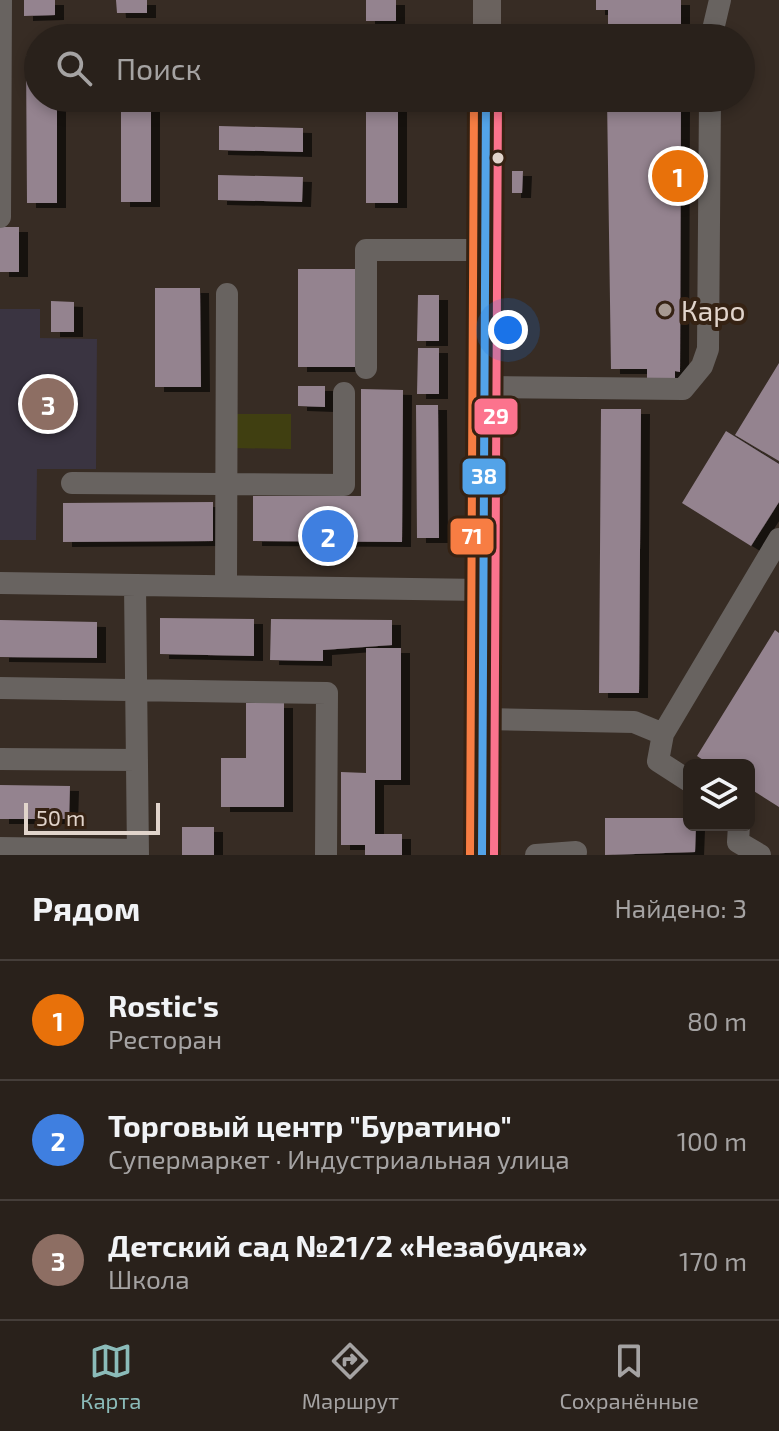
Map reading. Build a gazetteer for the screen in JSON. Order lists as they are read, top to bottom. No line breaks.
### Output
{"places":["Каро"],"lines":["transit line 38","transit line 29","transit line 71"],"scale_bar":"50 m","page":{"search":"Поиск","pins":["1","3","2"],"scale":"50 m","heading":["Рядом","Найдено: 3"],"list":[{"mark":"1","name":"Rostic's","note":"Ресторан","value":"80 m"},{"mark":"2","name":"Торговый центр \"Буратино\"","note":"Супермаркет · Индустриальная улица","value":"100 m"},{"mark":"3","name":"Детский сад №21/2 «Незабудка»","note":"Школа","value":"170 m"}],"nav":["Карта","Маршрут","Сохранённые"]}}
